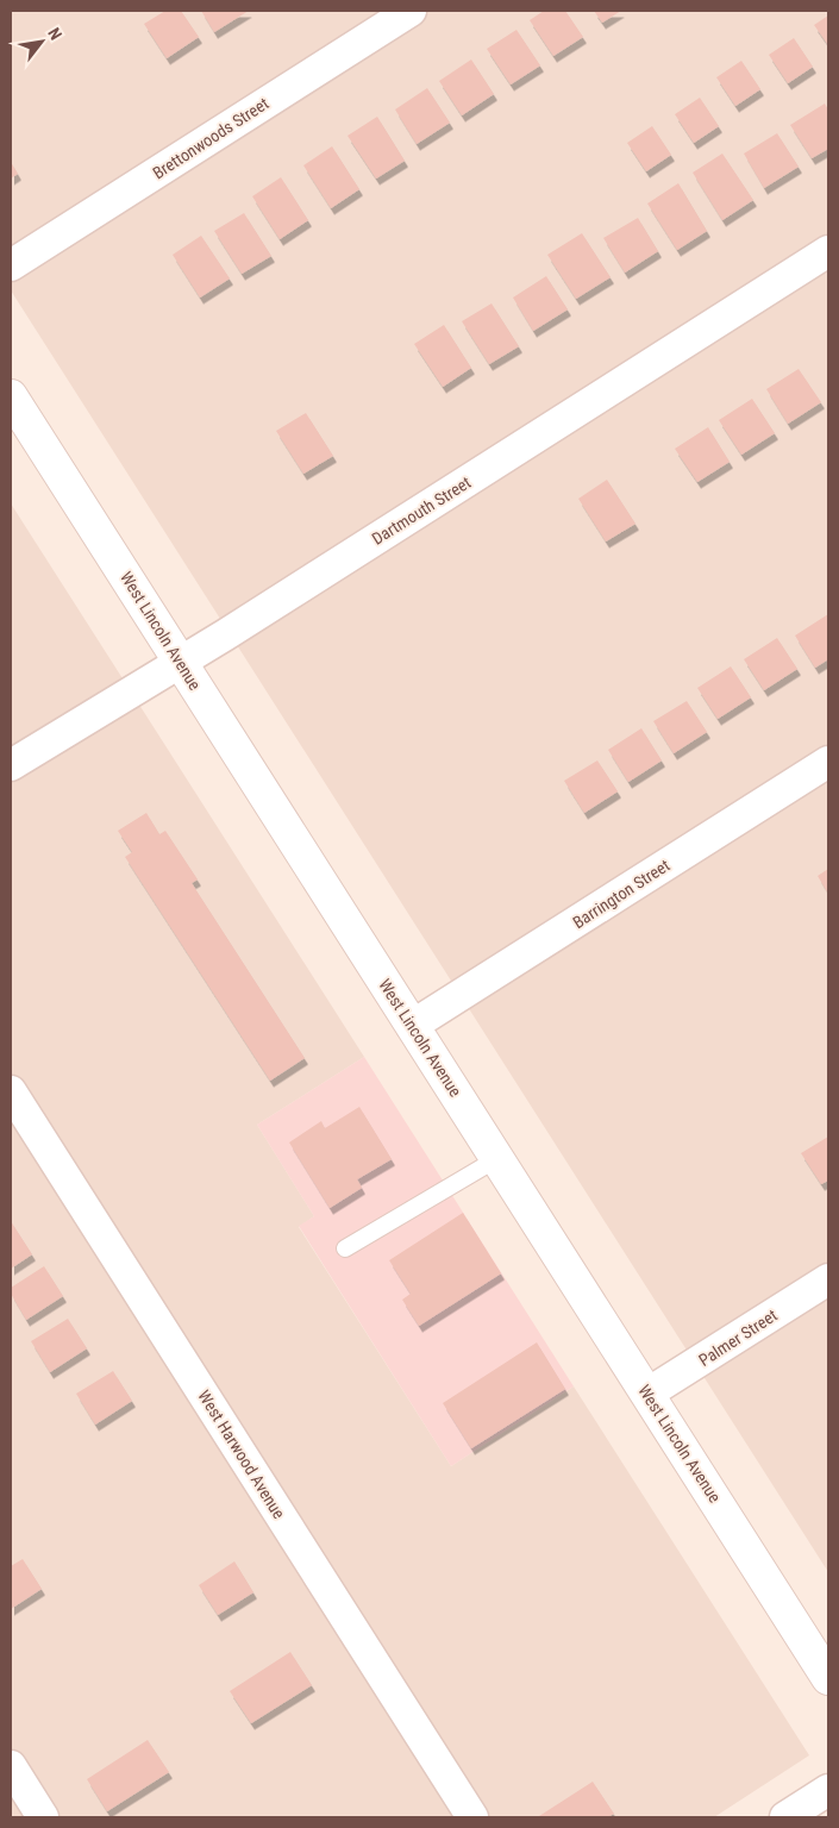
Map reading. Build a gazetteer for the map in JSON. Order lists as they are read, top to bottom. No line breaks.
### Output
{"streets":{"street":["Brettonwoods Street","Dartmouth Street","West Lincoln Avenue","Barrington Street","Palmer Street","West Harwood Avenue"]},"crossings":[["Dartmouth Street","West Lincoln Avenue"],["West Lincoln Avenue","Barrington Street"],["West Lincoln Avenue","Palmer Street"]],"north":"top right"}
